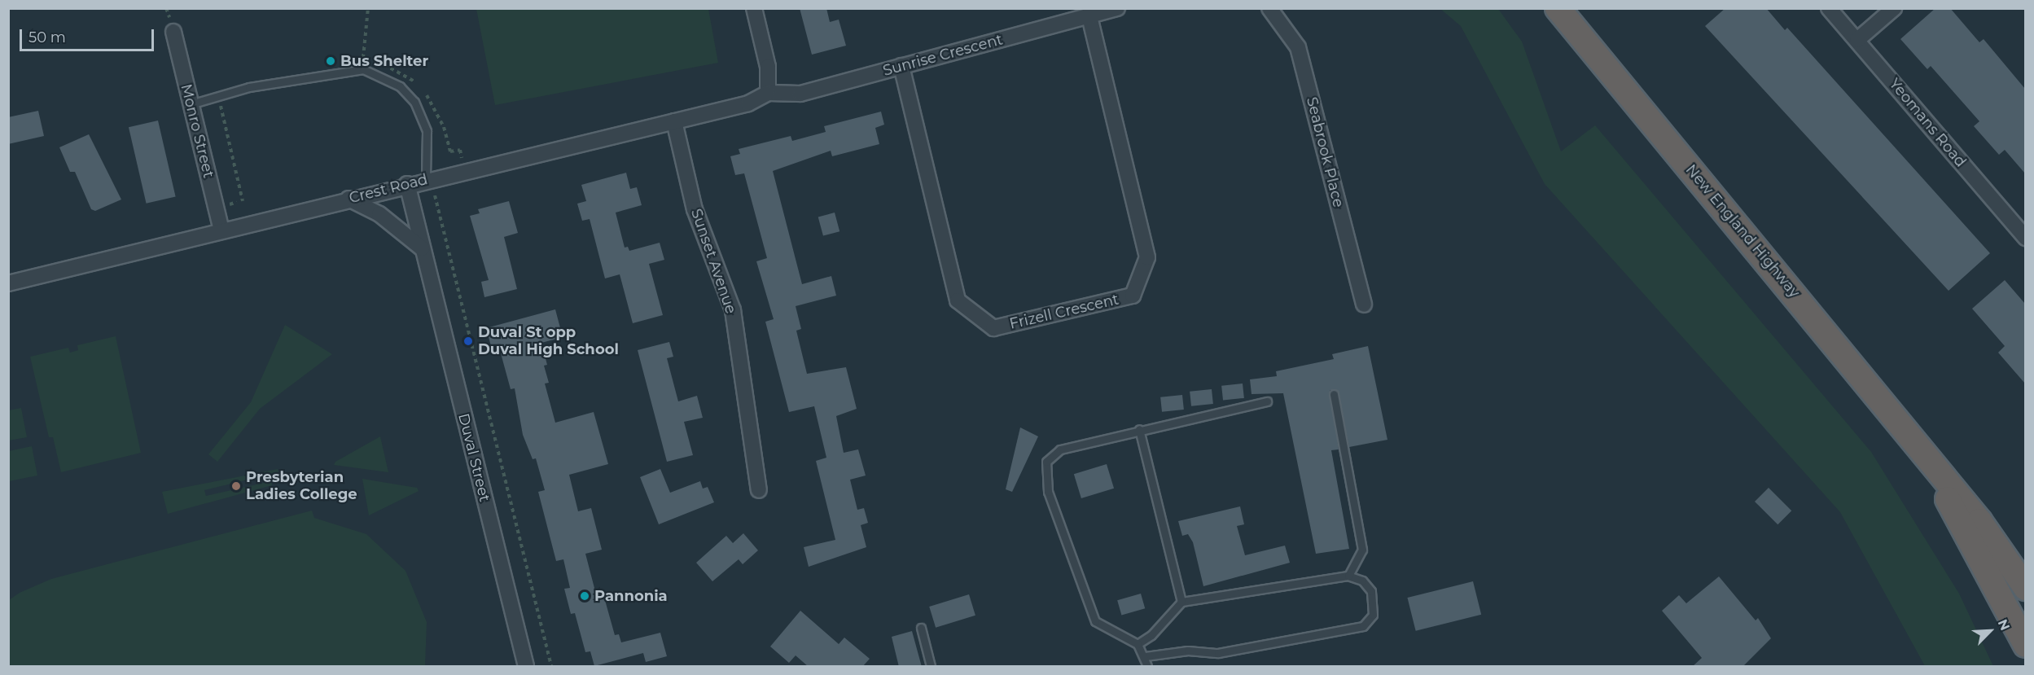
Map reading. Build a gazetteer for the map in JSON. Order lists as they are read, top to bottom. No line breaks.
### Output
{"streets":{"highway":["New England Highway"],"street":["Sunrise Crescent","Yeomans Road","Monro Street","Seabrook Place","Crest Road","Sunset Avenue","Frizell Crescent","Duval Street"]},"crossings":[["Sunrise Crescent","Crest Road"],["Sunrise Crescent","Frizell Crescent"],["Monro Street","Crest Road"],["Crest Road","Sunset Avenue"],["Crest Road","Duval Street"]],"places":["Bus Shelter","Duval St opp Duval High School","Presbyterian Ladies College","Pannonia"],"scale_bar":"50 m","north":"top right"}
